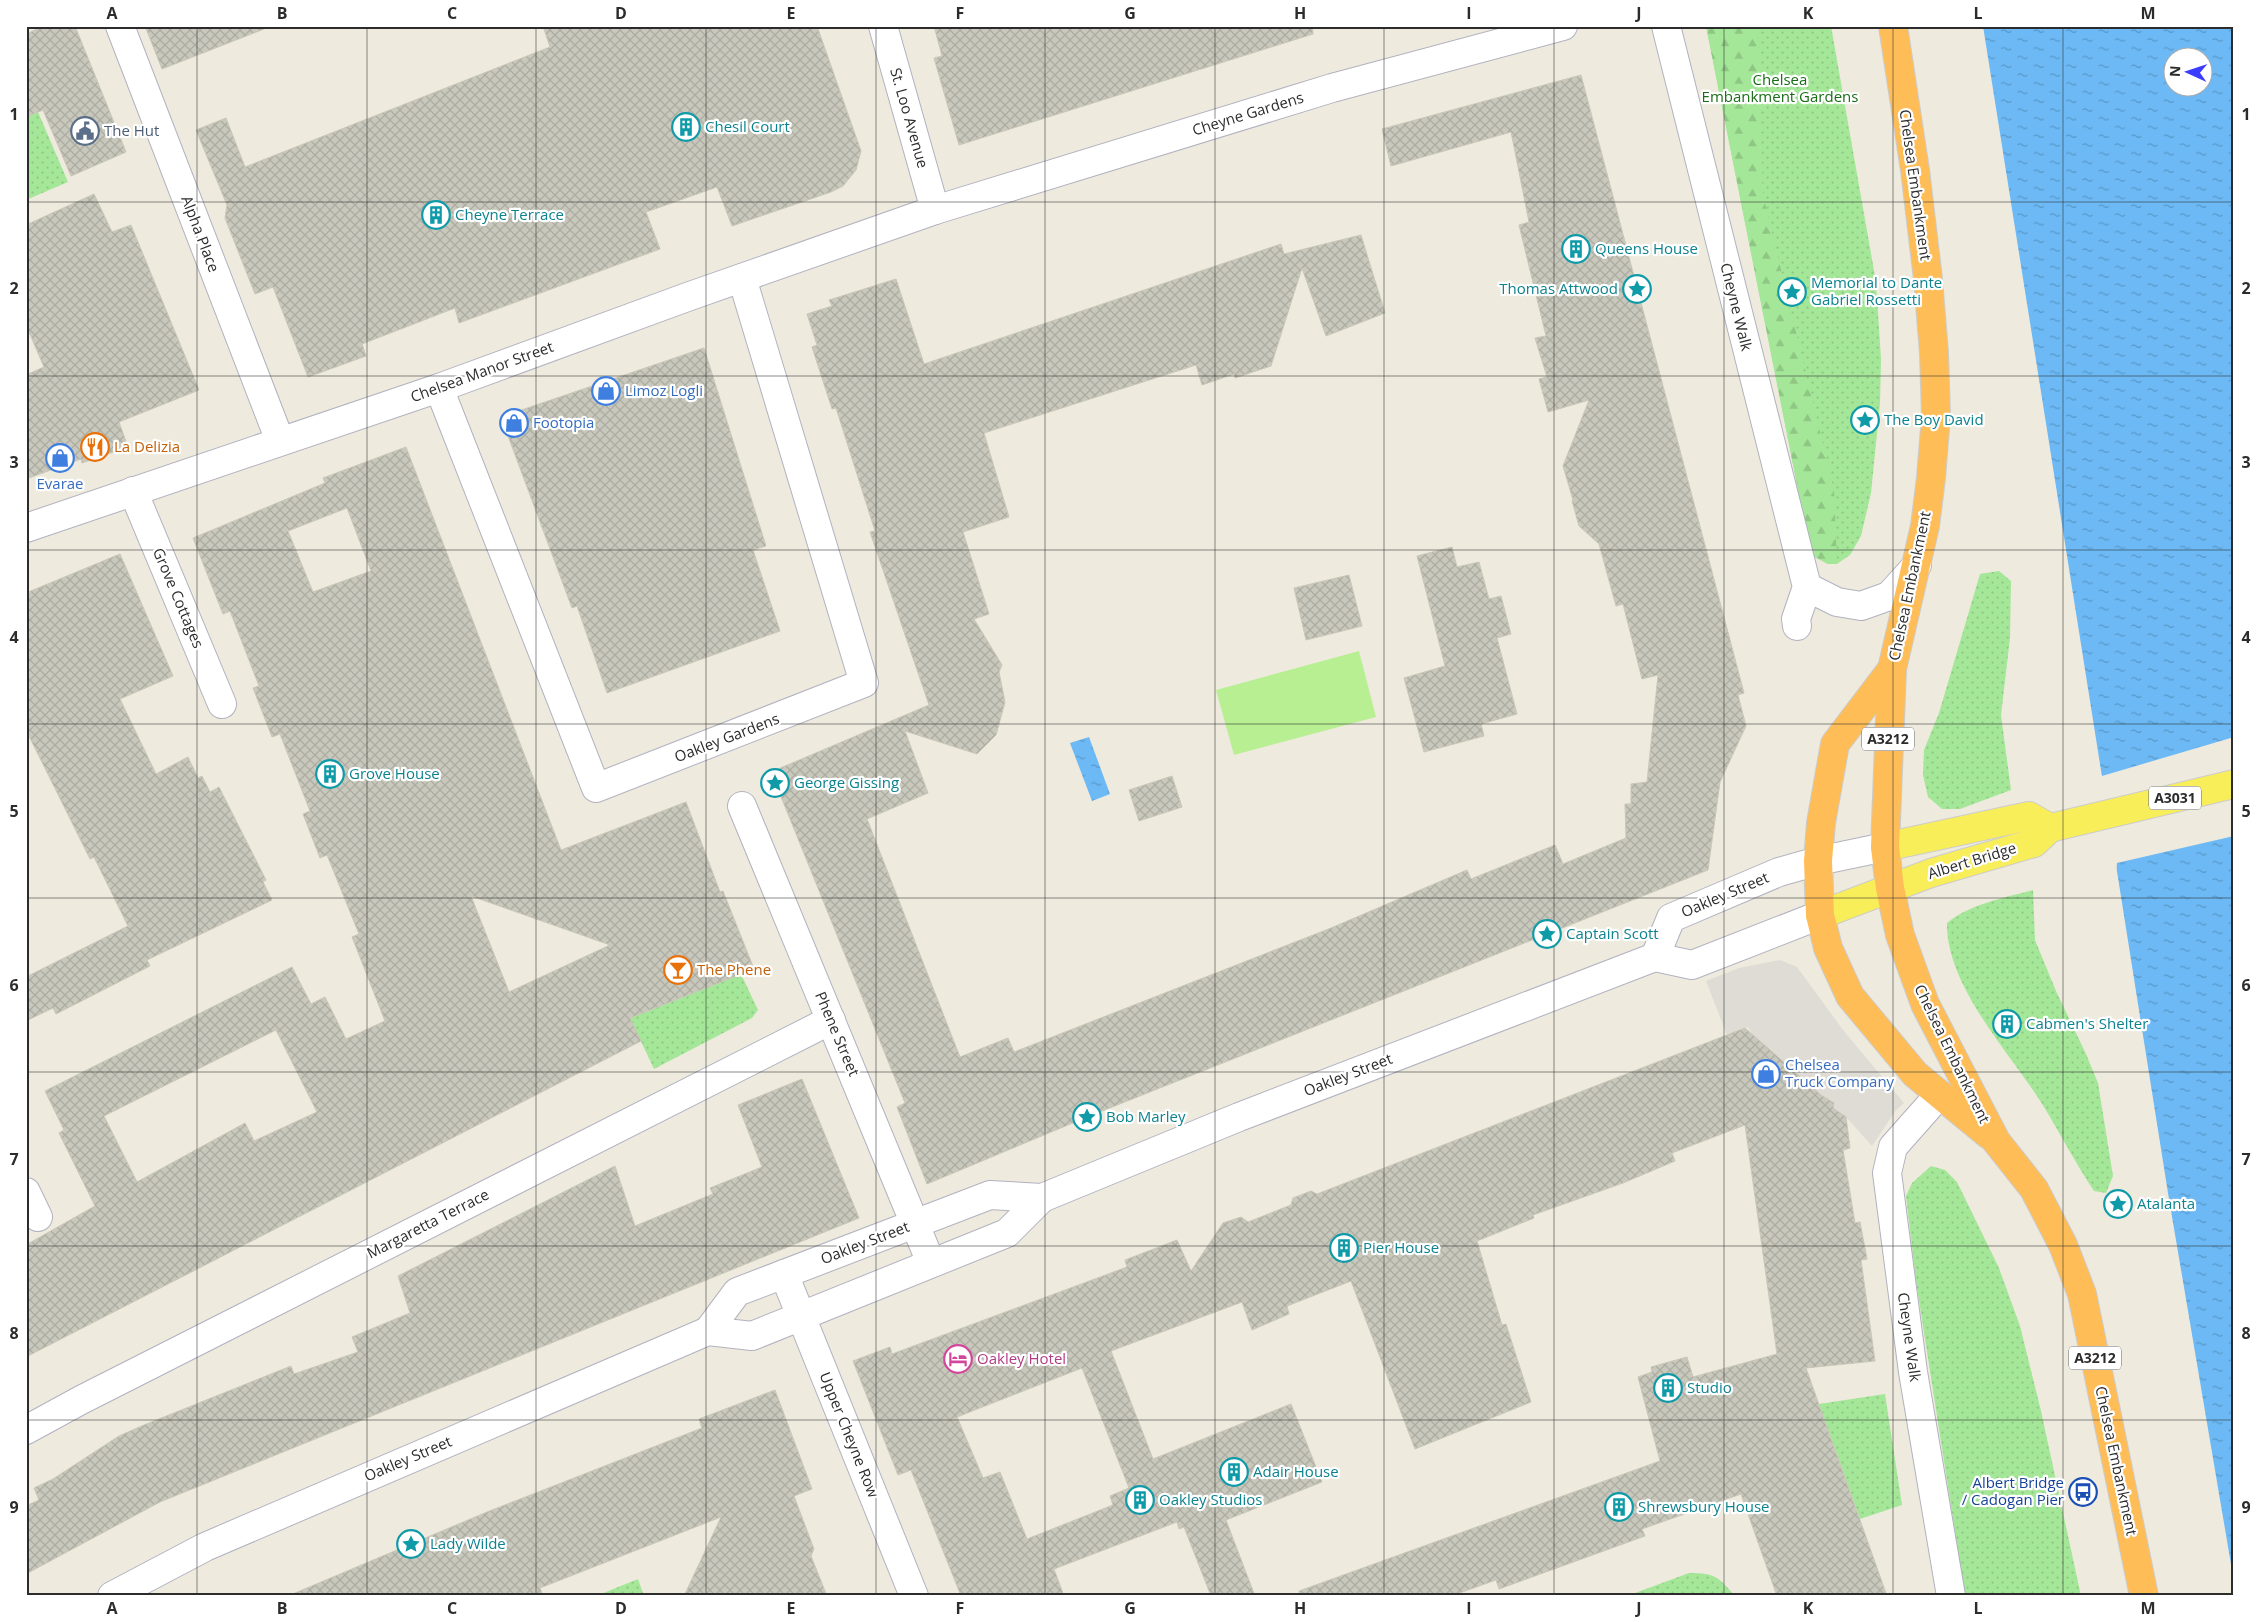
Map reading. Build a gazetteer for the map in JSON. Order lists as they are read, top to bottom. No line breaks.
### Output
{"streets":{"highway":["Chelsea Embankment","A3212"],"main road":["A3031","Albert Bridge"],"street":["Cheyne Gardens","St. Loo Avenue","Alpha Place","Cheyne Walk","Chelsea Manor Street","Grove Cottages","Oakley Gardens","Oakley Street","Phene Street","Margaretta Terrace","Upper Cheyne Row"]},"crossings":[["Cheyne Gardens","St. Loo Avenue"],["Cheyne Gardens","Chelsea Manor Street"],["St. Loo Avenue","Chelsea Manor Street"],["Chelsea Embankment","Cheyne Walk"],["Chelsea Embankment","A3031"],["Chelsea Embankment","Albert Bridge"],["Chelsea Embankment","Oakley Street"],["Alpha Place","Chelsea Manor Street"],["Chelsea Manor Street","Grove Cottages"],["Chelsea Manor Street","Oakley Gardens"],["A3031","Albert Bridge"],["Albert Bridge","Oakley Street"],["Oakley Street","Phene Street"],["Oakley Street","Upper Cheyne Row"],["Phene Street","Margaretta Terrace"]],"parks":["Chelsea Embankment Gardens"],"places":{"building":["Chesil Court","Cheyne Terrace","Queens House","Grove House","Cabmen's Shelter","Pier House","Studio","Adair House","Oakley Studios","Shrewsbury House"],"public building":["The Hut"],"place":["Thomas Attwood","Memorial to Dante Gabriel Rossetti","The Boy David","George Gissing","Captain Scott","Bob Marley","Atalanta","Lady Wilde"],"shop":["Limoz Logli","Footopia","Evarae","Chelsea Truck Company"],"restaurant":["La Delizia"],"bar":["The Phene"],"hotel":["Oakley Hotel"],"bus stop":["Albert Bridge / Cadogan Pier"]},"north":"left","grid":{"columns":["A","B","C","D","E","F","G","H","I","J","K","L","M"],"rows":["1","2","3","4","5","6","7","8","9"]}}
